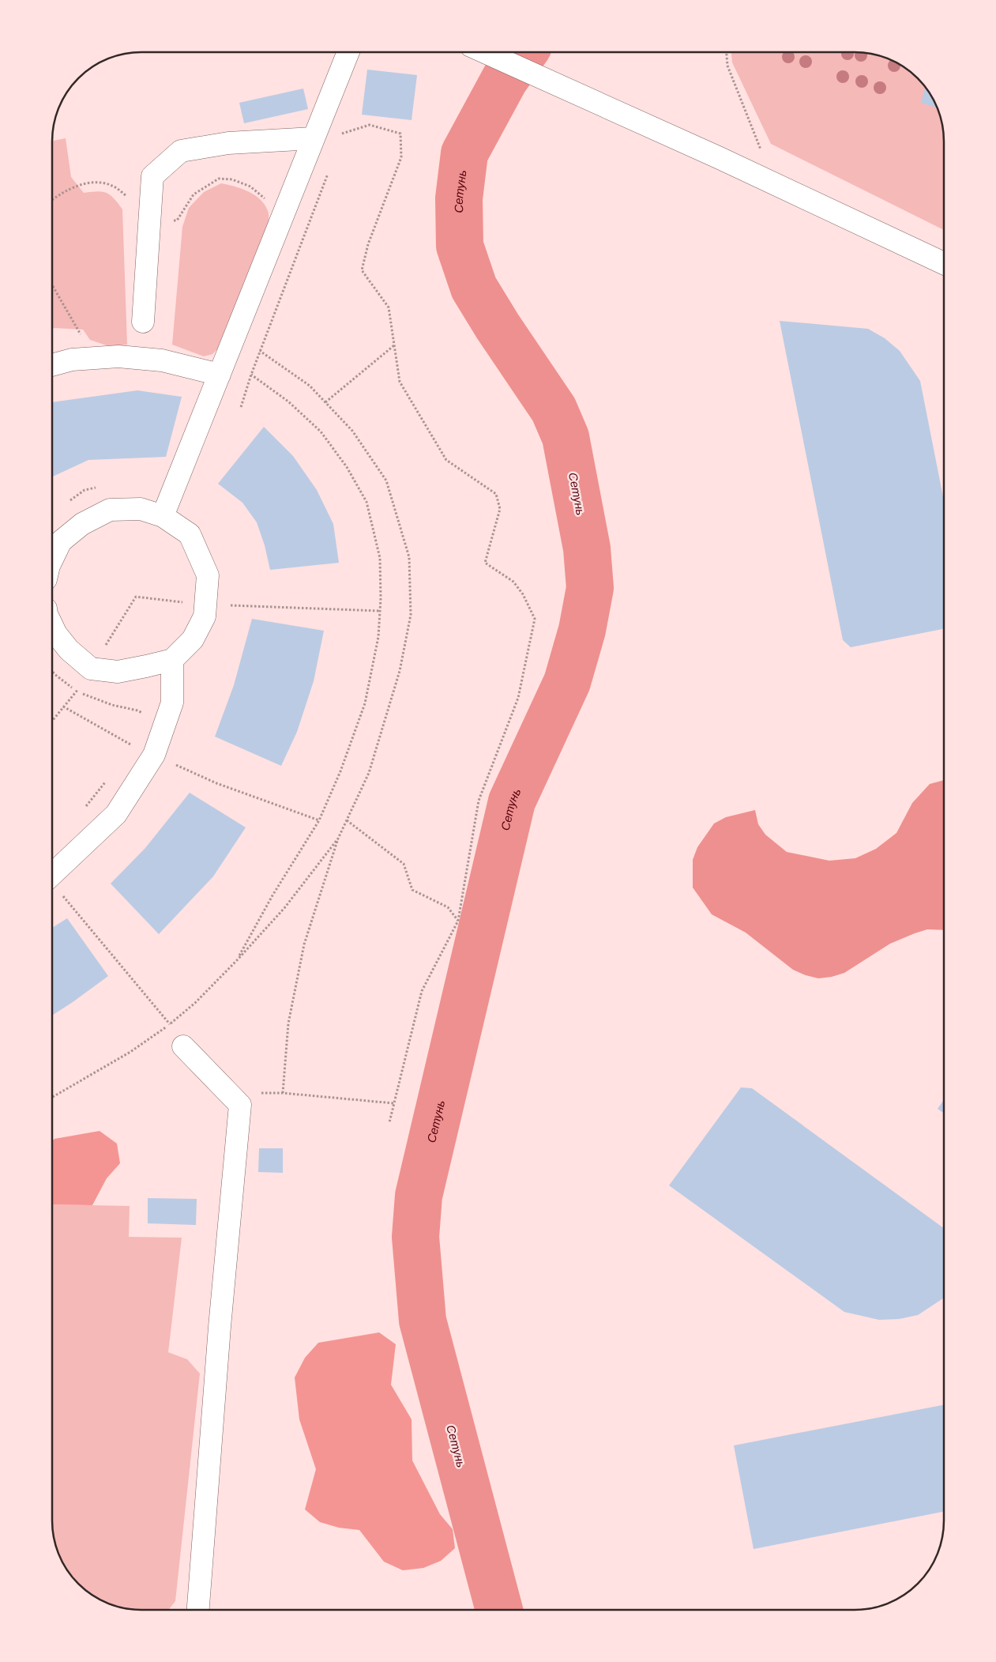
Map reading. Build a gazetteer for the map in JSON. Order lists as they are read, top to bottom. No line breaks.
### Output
{"water":["Сетунь"]}
